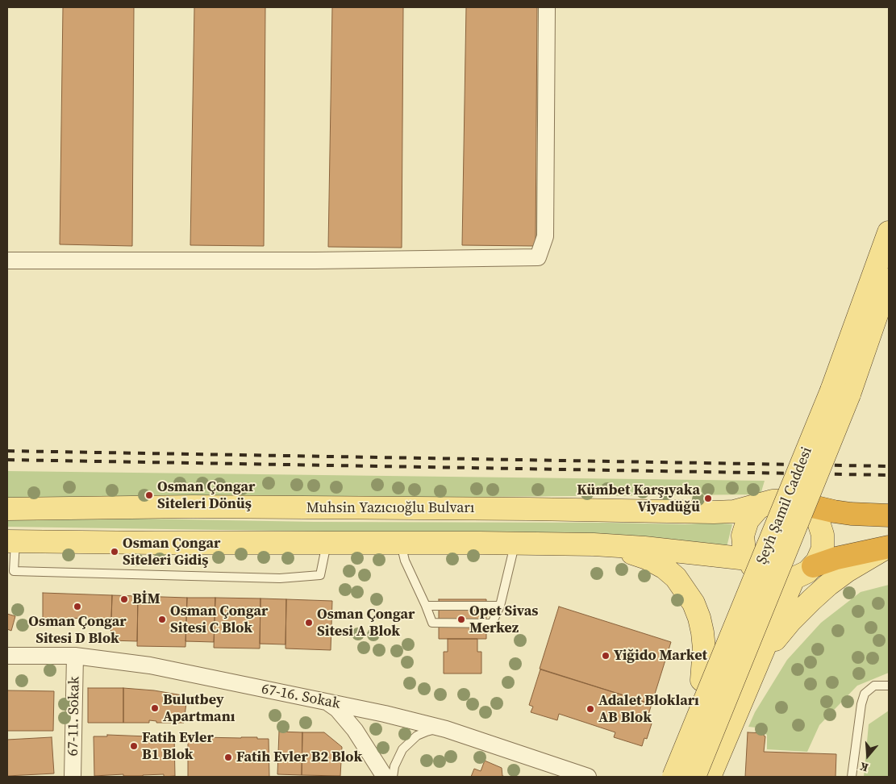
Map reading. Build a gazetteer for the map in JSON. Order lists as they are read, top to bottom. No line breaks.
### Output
{"streets":{"highway":["Muhsin Yazıcıoğlu Bulvarı"],"main road":["Şeyh Şamil Caddesi"],"street":["67-16. Sokak","67-11. Sokak"]},"crossings":[["67-16. Sokak","67-11. Sokak"]],"places":["Osman Çongar Siteleri Dönüş","Kümbet Karşıyaka Viyadüğü","Osman Çongar Siteleri Gidiş","BİM","Osman Çongar Sitesi D Blok","Osman Çongar Sitesi C Blok","Opet Sivas Merkez","Osman Çongar Sitesi A Blok","Yiğido Market","Bulutbey Apartmanı","Adalet Blokları AB Blok","Fatih Evler B1 Blok","Fatih Evler B2 Blok"],"north":"bottom"}
